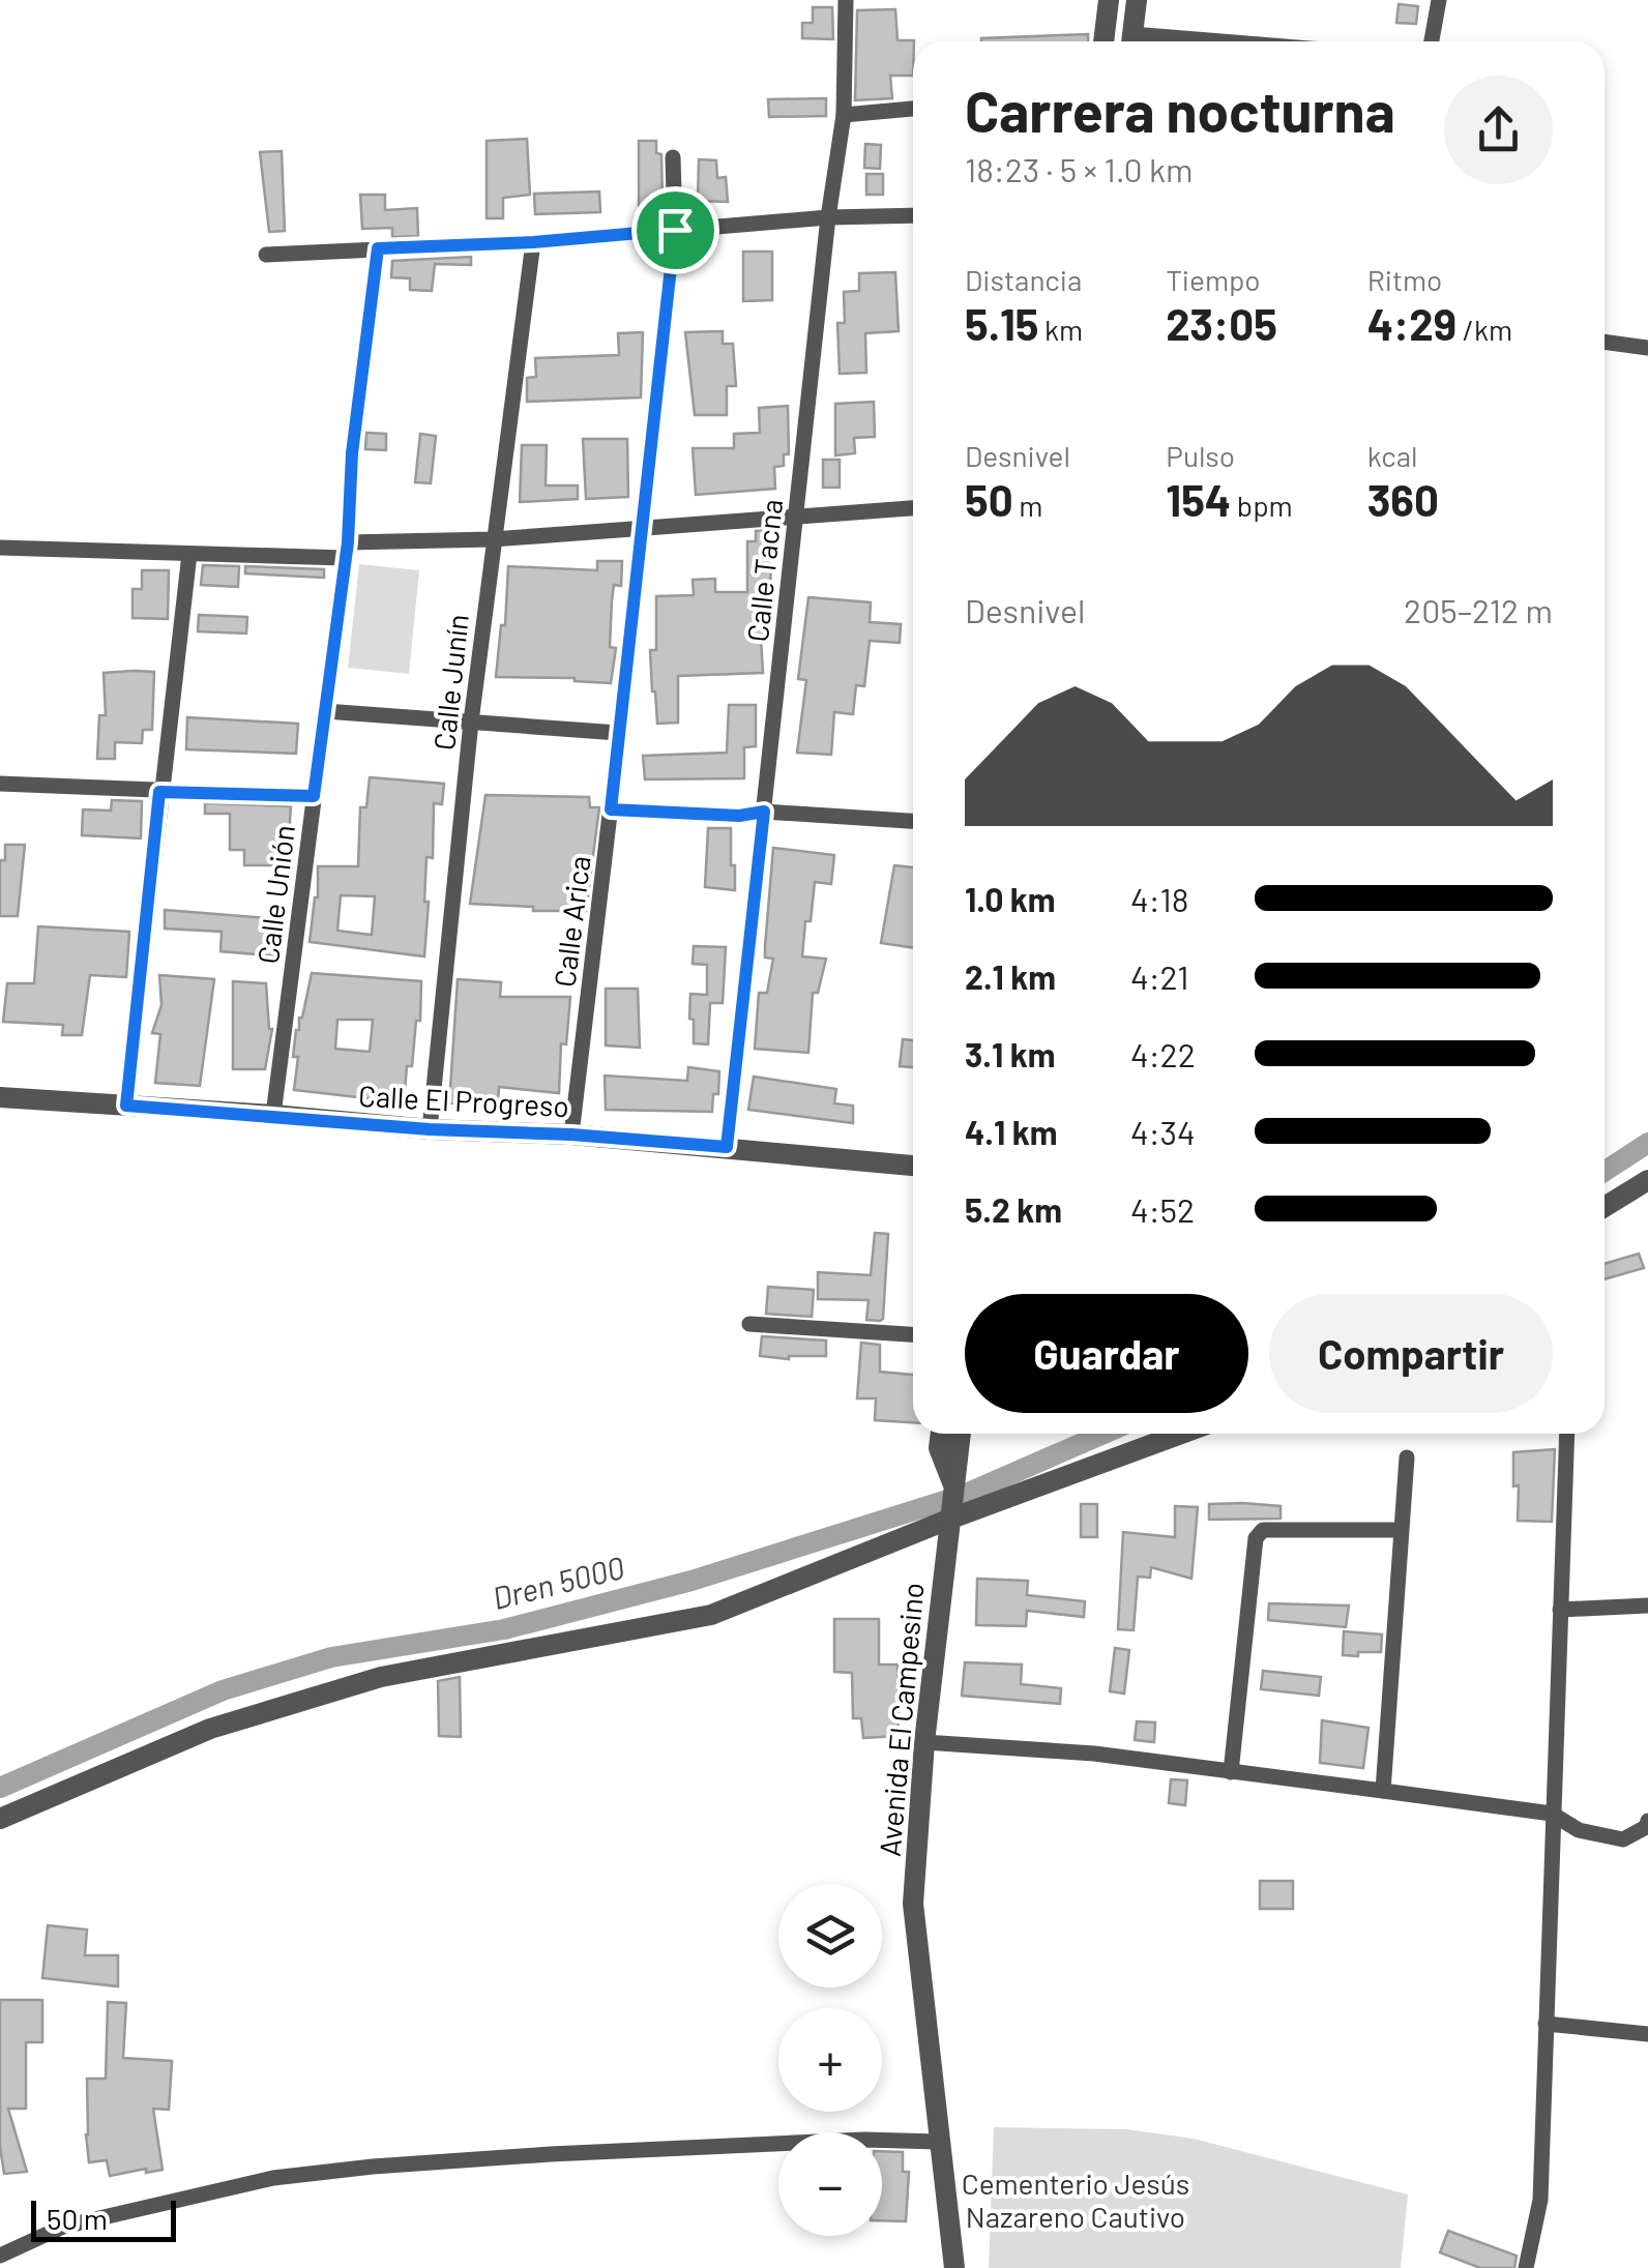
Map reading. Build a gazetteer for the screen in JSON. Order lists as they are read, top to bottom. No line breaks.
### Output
{"streets":{"street":["Calle Tacna","Calle Junín","Calle Unión","Calle Arica","Calle El Progreso","Avenida El Campesino"]},"crossings":[["Calle Tacna","Calle El Progreso"],["Calle Junín","Calle El Progreso"],["Calle Unión","Calle El Progreso"],["Calle Arica","Calle El Progreso"]],"water":["Dren 5000"],"parks":["Cementerio Jesús Nazareno Cautivo"],"scale_bar":"50 m","page":{"heading":["Carrera nocturna","18:23 · 5 × 1.0 km"],"stats":[["Distancia","5.15 km"],["Tiempo","23:05"],["Ritmo","4:29 /km"],["Desnivel","50 m"],["Pulso","154 bpm"],["kcal","360"]],"chart":["Desnivel","205–212 m"],"list":[{"name":"1.0 km","note":"4:18"},{"name":"2.1 km","note":"4:21"},{"name":"3.1 km","note":"4:22"},{"name":"4.1 km","note":"4:34"},{"name":"5.2 km","note":"4:52"}],"buttons":["Guardar","Compartir"],"map_buttons":["+","−"],"scale":"50 m"}}
